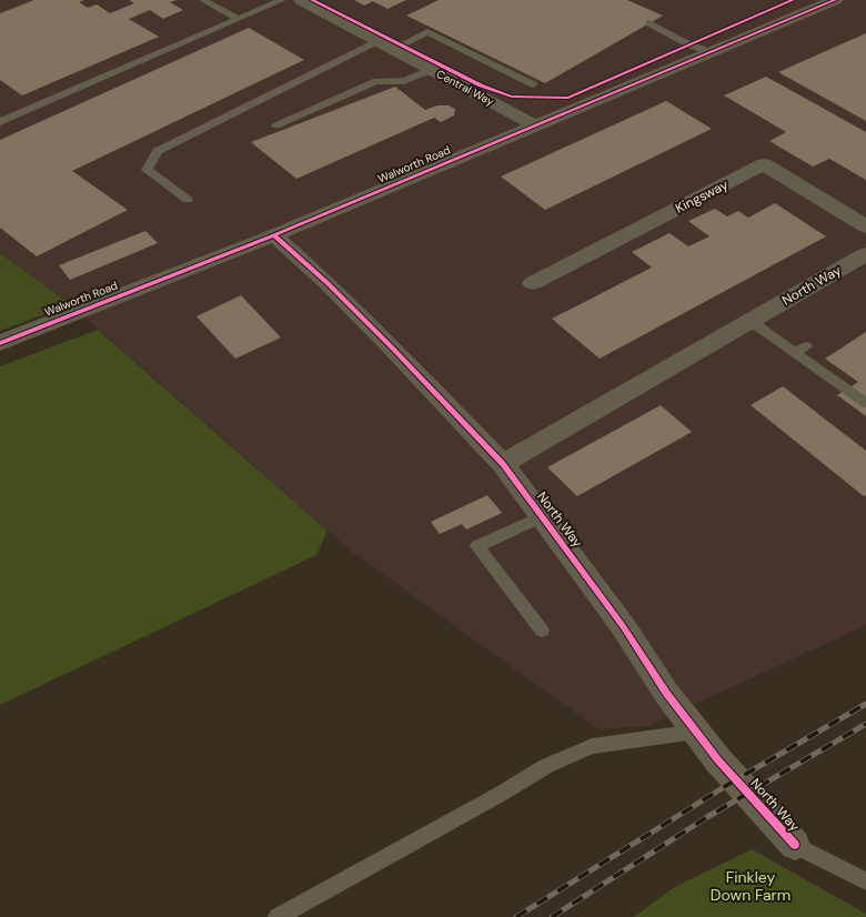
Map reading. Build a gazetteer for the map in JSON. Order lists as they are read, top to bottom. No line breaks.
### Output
{"streets":{"street":["Central Way","Walworth Road","Kingsway","North Way"]},"crossings":[["Central Way","Walworth Road"],["Walworth Road","North Way"]],"parks":["Finkley Down Farm"]}
